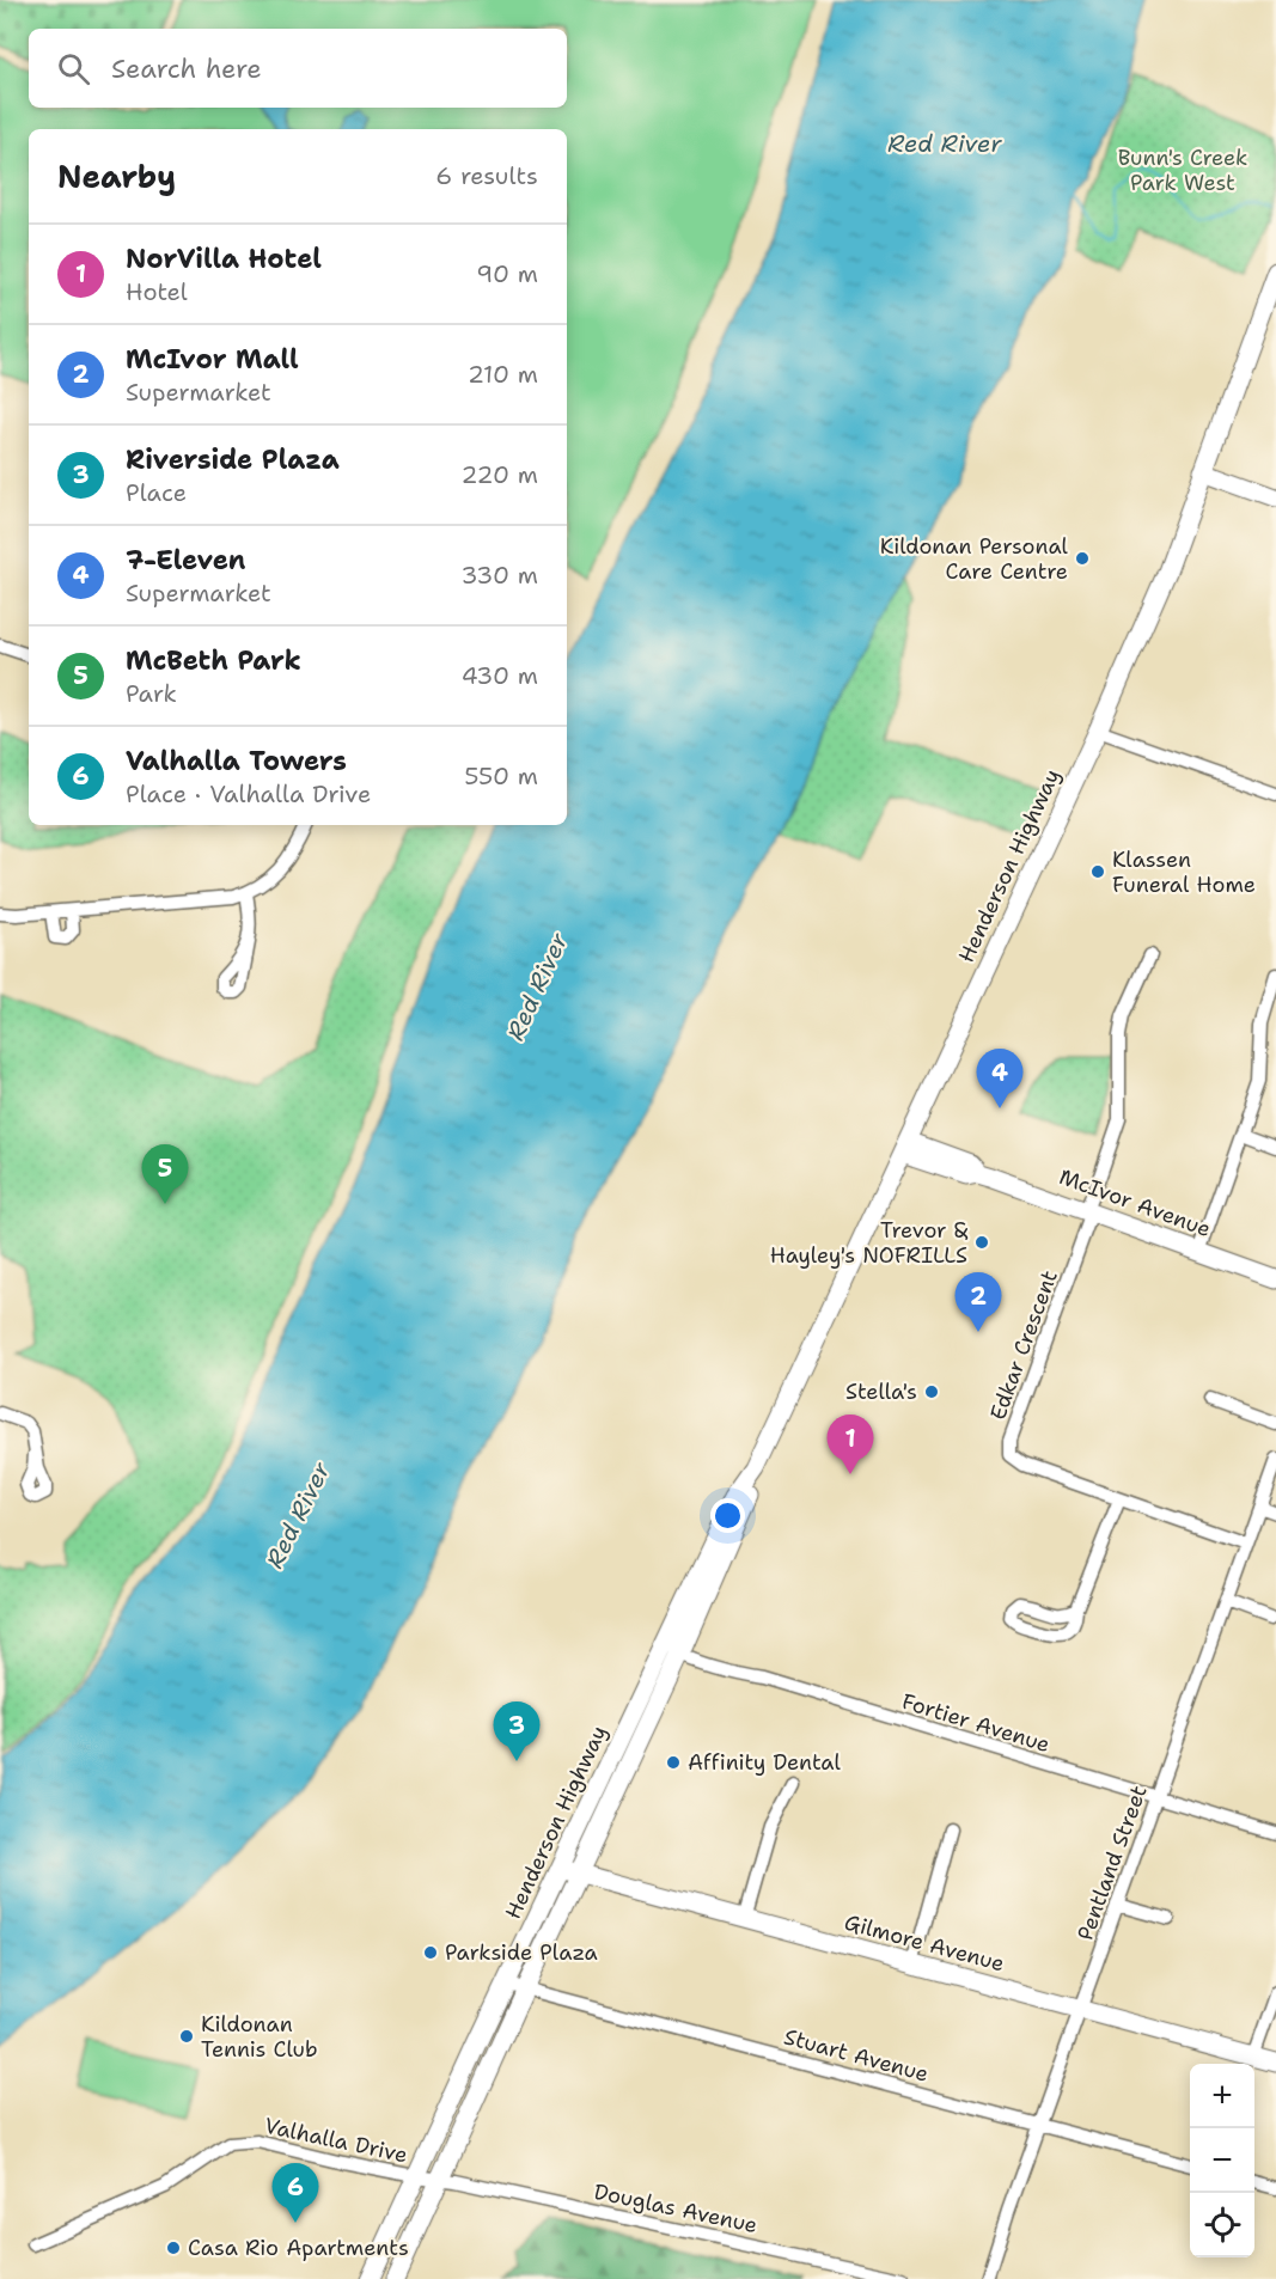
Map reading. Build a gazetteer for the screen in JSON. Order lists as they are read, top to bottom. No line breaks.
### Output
{"streets":{"main road":["Henderson Highway","McIvor Avenue","Gilmore Avenue"],"street":["Edkar Crescent","Fortier Avenue","Pentland Street","Stuart Avenue","Valhalla Drive","Douglas Avenue"]},"crossings":[["Henderson Highway","McIvor Avenue"],["Henderson Highway","Fortier Avenue"],["Henderson Highway","Gilmore Avenue"],["Henderson Highway","Stuart Avenue"],["Henderson Highway","Valhalla Drive"],["Henderson Highway","Douglas Avenue"],["McIvor Avenue","Edkar Crescent"],["Edkar Crescent","Pentland Street"],["Fortier Avenue","Pentland Street"],["Pentland Street","Gilmore Avenue"],["Pentland Street","Stuart Avenue"],["Valhalla Drive","Douglas Avenue"]],"water":["Red River"],"parks":["Bunn's Creek Park West"],"places":["Kildonan Personal Care Centre","Klassen Funeral Home","Trevor & Hayley's NOFRILLS","Stella's","Affinity Dental","Parkside Plaza","Kildonan Tennis Club","Casa Rio Apartments"],"page":{"search":"Search here","heading":["Nearby","6 results"],"list":[{"mark":"1","name":"NorVilla Hotel","note":"Hotel","value":"90 m"},{"mark":"2","name":"McIvor Mall","note":"Supermarket","value":"210 m"},{"mark":"3","name":"Riverside Plaza","note":"Place","value":"220 m"},{"mark":"4","name":"7-Eleven","note":"Supermarket","value":"330 m"},{"mark":"5","name":"McBeth Park","note":"Park","value":"430 m"},{"mark":"6","name":"Valhalla Towers","note":"Place · Valhalla Drive","value":"550 m"}],"pins":["4","5","2","1","3","6"],"map_buttons":["+","−"]}}
